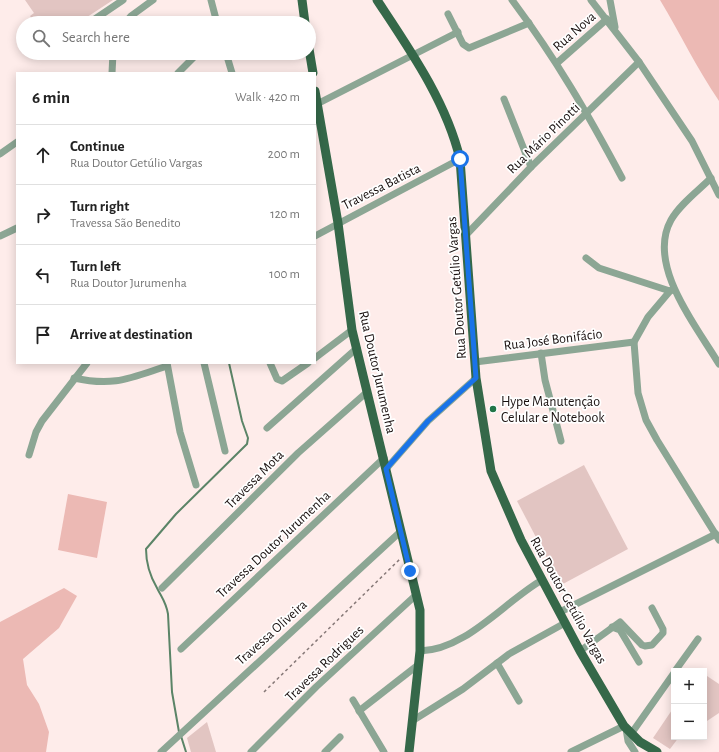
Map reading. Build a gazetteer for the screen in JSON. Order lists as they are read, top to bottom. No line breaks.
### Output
{"streets":{"main road":["Rua Doutor Getúlio Vargas","Rua Doutor Jurumenha"],"street":["Rua Nova","Rua Mário Pinotti","Travessa Batista","Rua José Bonifácio","Travessa Mota","Travessa Doutor Jurumenha","Travessa Oliveira","Travessa Rodrigues"]},"crossings":[["Rua Mário Pinotti","Rua Doutor Getúlio Vargas"],["Travessa Batista","Rua Doutor Getúlio Vargas"],["Travessa Batista","Rua Doutor Jurumenha"],["Rua Doutor Getúlio Vargas","Rua José Bonifácio"],["Rua Doutor Jurumenha","Travessa Mota"],["Rua Doutor Jurumenha","Travessa Doutor Jurumenha"],["Rua Doutor Jurumenha","Travessa Oliveira"],["Rua Doutor Jurumenha","Travessa Rodrigues"]],"places":["Hype Manutenção Celular e Notebook"],"page":{"search":"Search here","heading":["6 min","Walk · 420 m"],"list":[["Continue","Rua Doutor Getúlio Vargas","200 m"],["Turn right","Travessa São Benedito","120 m"],["Turn left","Rua Doutor Jurumenha","100 m"],"Arrive at destination"],"map_buttons":["+","−"]}}
